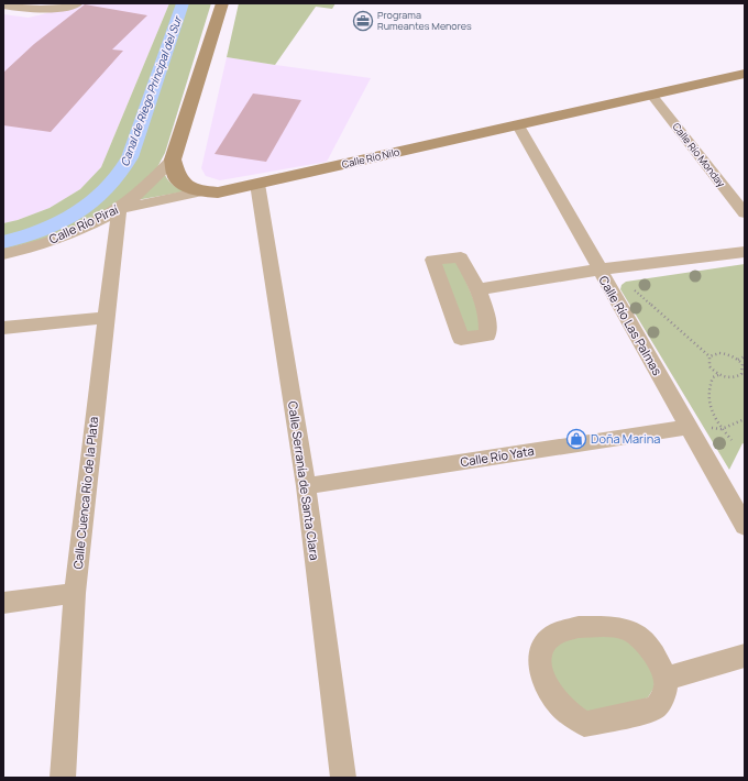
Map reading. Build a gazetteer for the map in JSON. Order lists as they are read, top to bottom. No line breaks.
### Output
{"streets":{"main road":["Calle Río Nilo"],"street":["Calle Río Monday","Calle Río Piraí","Calle Río Las Palmas","Calle Río Yata","Calle Serranía de Santa Clara","Calle Cuenca Río de la Plata"]},"crossings":[["Calle Río Monday","Calle Río Nilo"],["Calle Río Nilo","Calle Río Piraí"],["Calle Río Nilo","Calle Río Las Palmas"],["Calle Río Nilo","Calle Serranía de Santa Clara"],["Calle Río Piraí","Calle Cuenca Río de la Plata"],["Calle Río Las Palmas","Calle Río Yata"],["Calle Río Yata","Calle Serranía de Santa Clara"]],"water":["Canal de Riego Principal del Sur"],"places":{"office":["Programa Rumeantes Menores"],"shop":["Doña Marina"]}}
